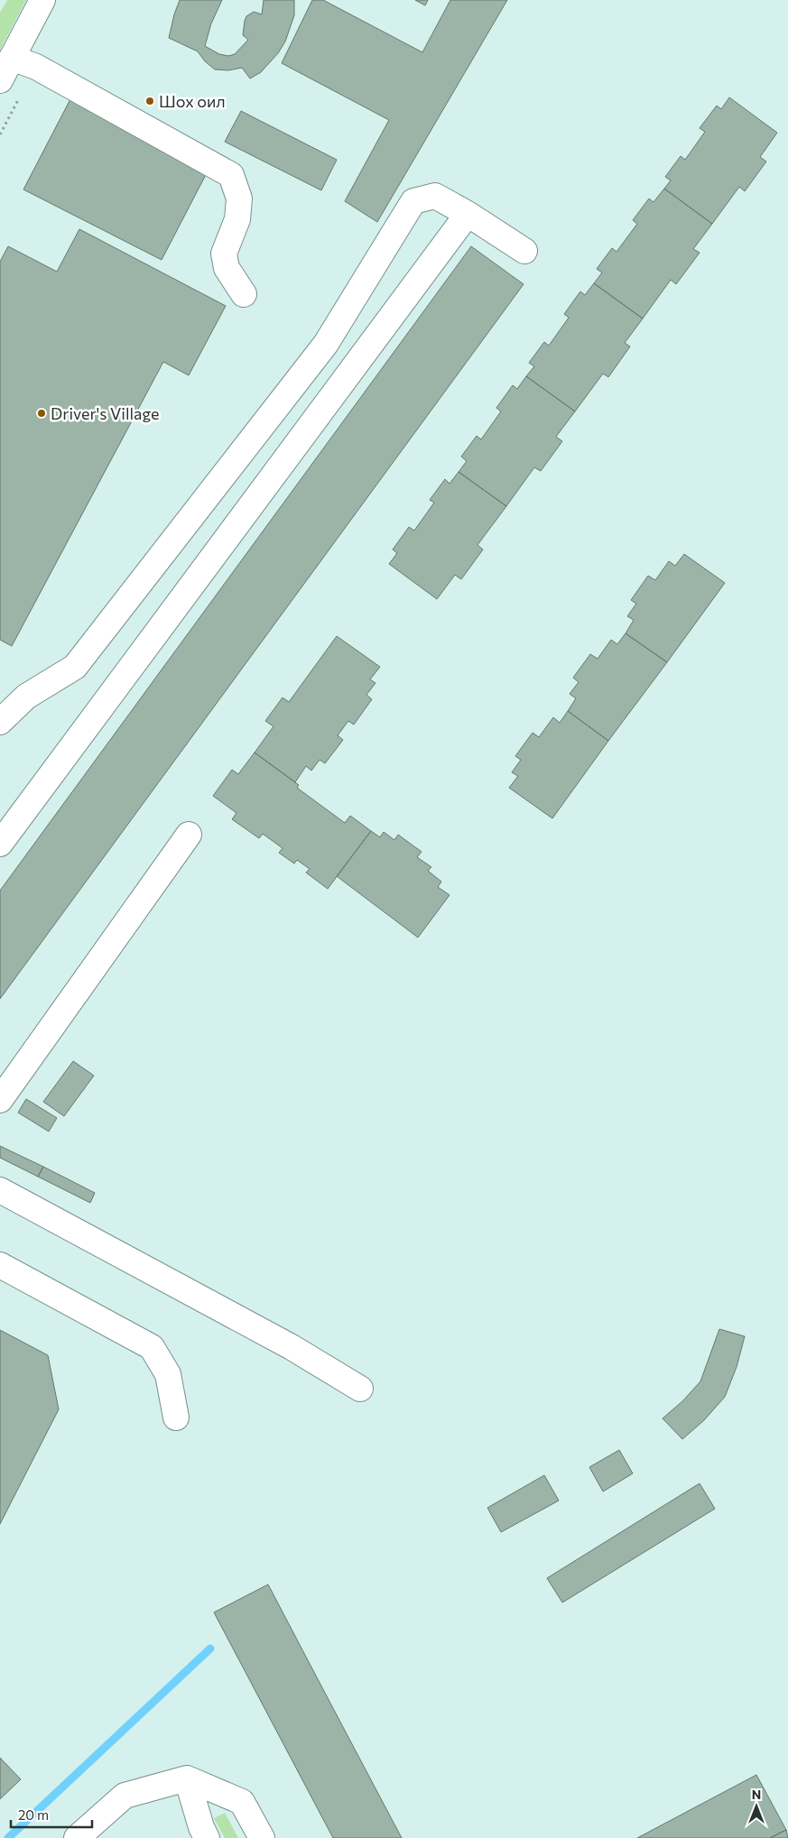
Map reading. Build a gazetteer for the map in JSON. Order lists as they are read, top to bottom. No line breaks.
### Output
{"places":["Шох оил","Driver's Village"],"scale_bar":"20 m","north":"top"}
